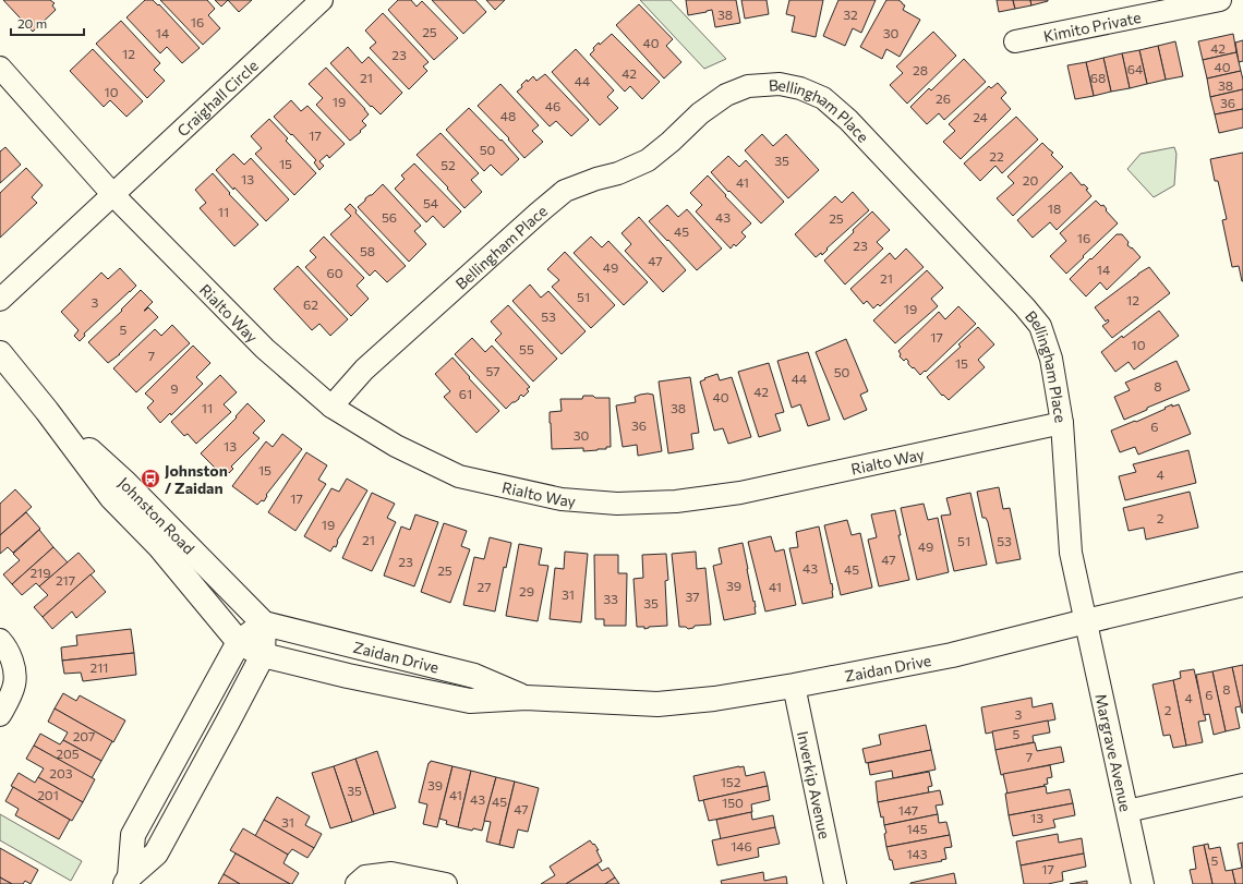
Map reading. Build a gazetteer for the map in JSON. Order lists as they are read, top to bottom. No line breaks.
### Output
{"streets":{"street":["Kimito Private","Craighall Circle","Bellingham Place","Rialto Way","Johnston Road","Zaidan Drive","Margrave Avenue","Inverkip Avenue"]},"crossings":[["Craighall Circle","Rialto Way"],["Bellingham Place","Rialto Way"],["Bellingham Place","Zaidan Drive"],["Bellingham Place","Margrave Avenue"],["Johnston Road","Zaidan Drive"],["Zaidan Drive","Margrave Avenue"],["Zaidan Drive","Inverkip Avenue"]],"places":{"bus stop":["Johnston / Zaidan"]},"house_numbers":["38","32","16","25","14","30","40","42","12","23","40","64","28","42","21","68","44","38","10","26","19","36","46","48","24","17","50","22","35","15","52","13","20","41","54","18","11","56","43","25","45","16","23","58","47","49","14","60","21","51","12","3","62","19","53","5","17","10","55","7","15","57","50","44","8","9","42","61","40","11","38","36","6","30","13","15","4","17","2","19","21","51","53","49","47","23","43","45","25","219","217","39","27","41","29","31","37","33","35","211","8","6","4","2","3","5","207","205","7","203","152","39","35","201","41","43","45","150","47","147","13","31","145","146","143","5","17"],"scale_bar":"20 m"}
